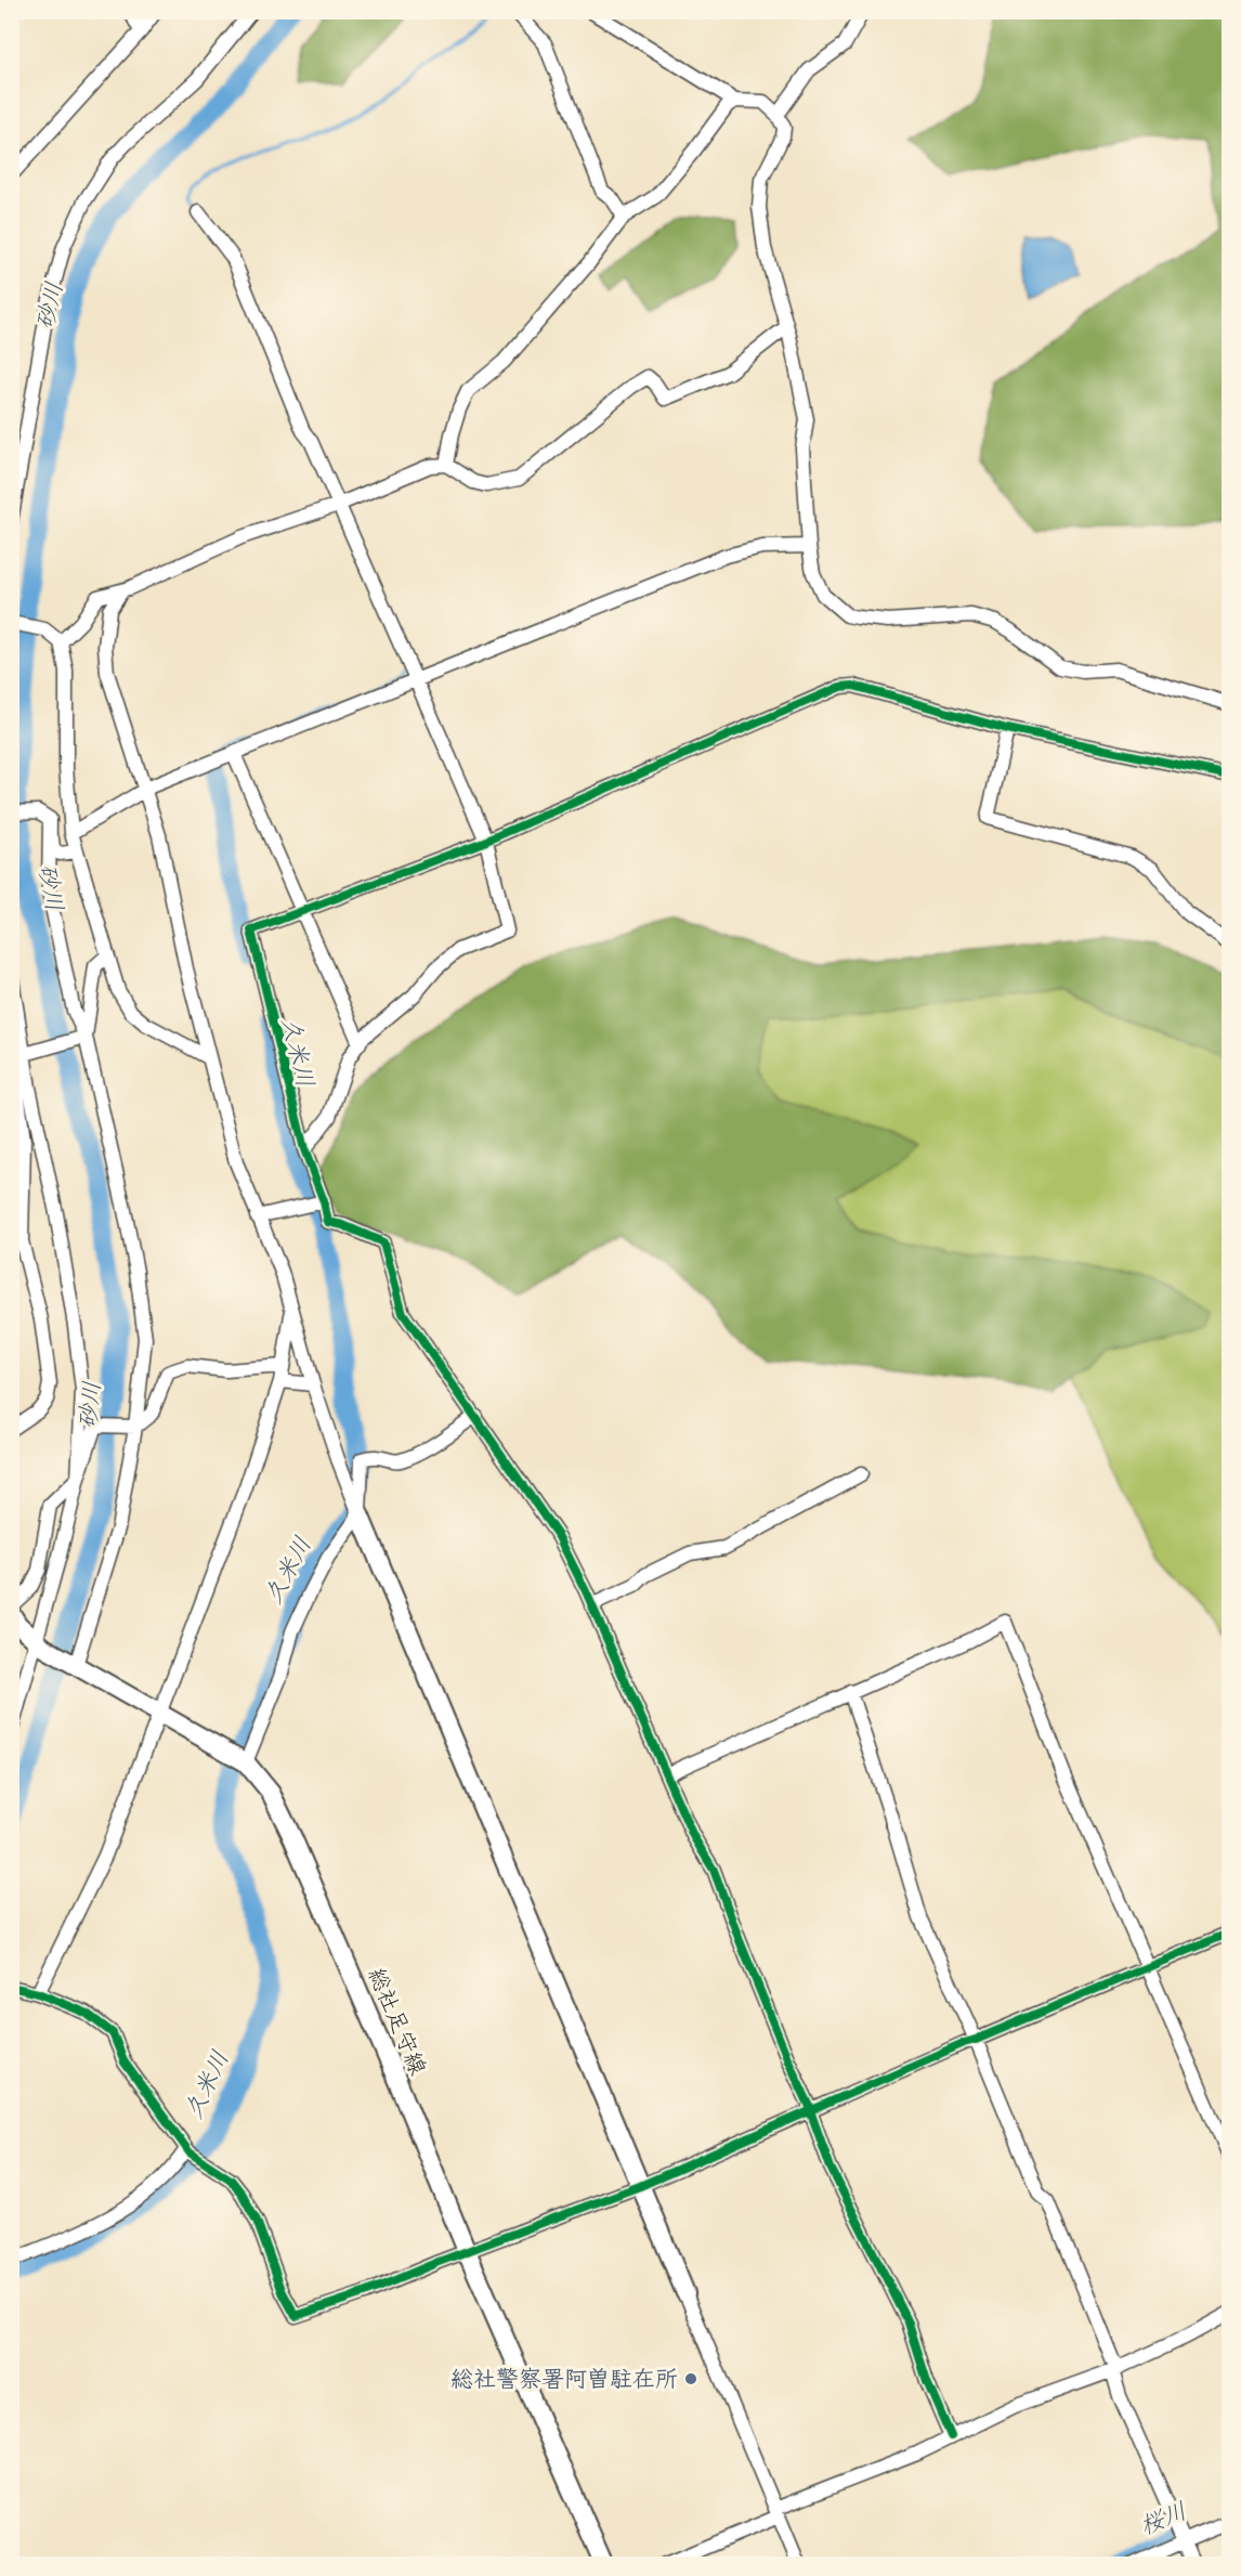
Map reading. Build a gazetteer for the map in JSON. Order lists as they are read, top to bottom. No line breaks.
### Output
{"streets":{"main road":["総社足守線"]},"water":["砂川","久米川","桜川"],"places":["総社警察署阿曽駐在所"]}
